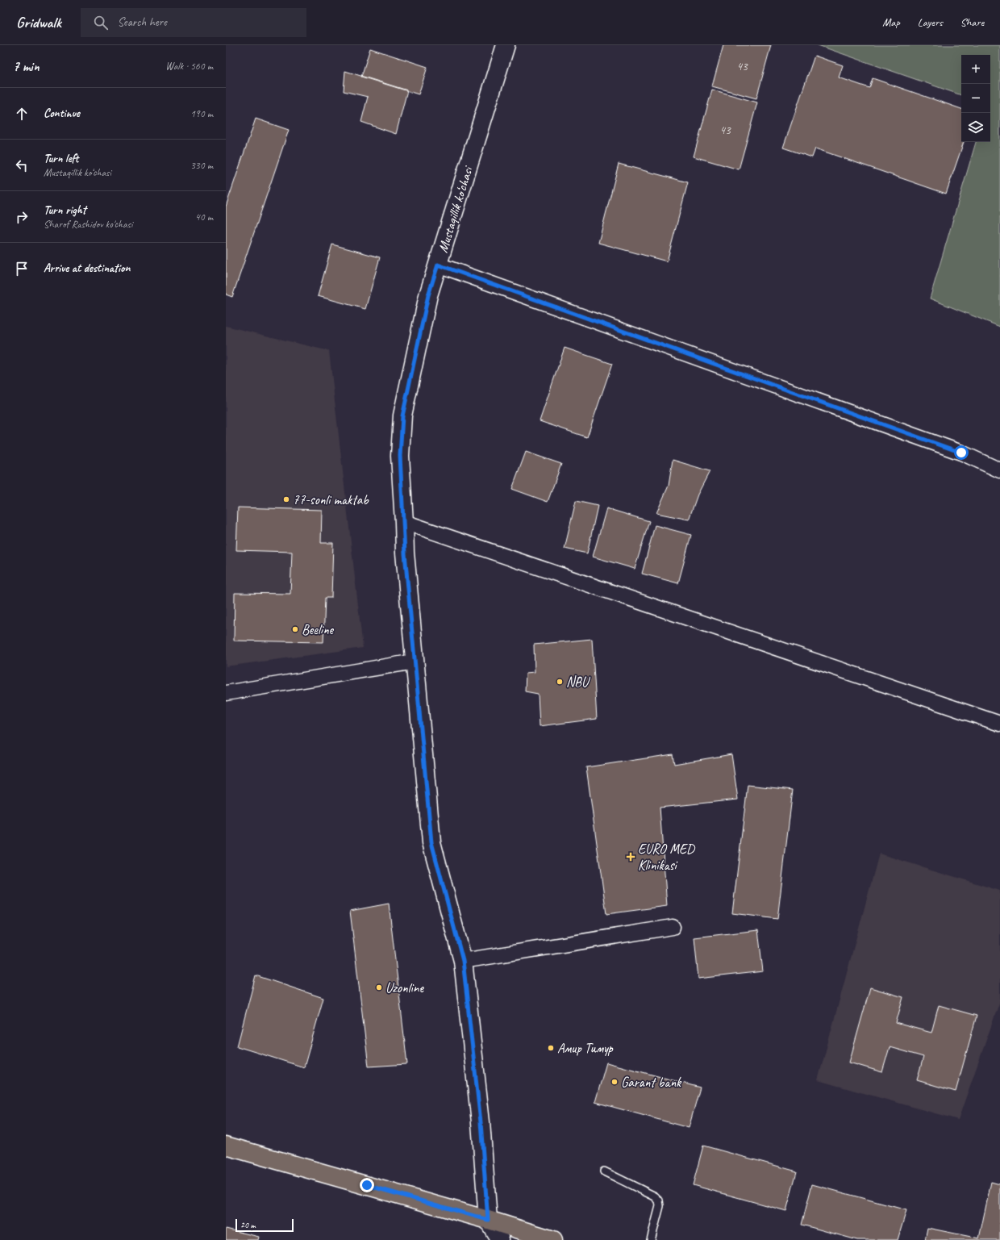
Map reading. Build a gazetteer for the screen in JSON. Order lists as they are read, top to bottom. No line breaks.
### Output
{"streets":{"street":["Mustaqillik ko‘chasi"]},"places":{"other":["77-sonli maktab","Beeline","NBU","Uzonline","Амир Тимур","Garant bank"],"health":["EURO MED Klinikasi"]},"house_numbers":["43","43"],"scale_bar":"20 m","page":{"header":"Gridwalk","search":"Search here","nav":["Map","Layers","Share"],"heading":["7 min","Walk · 560 m"],"map_buttons":["+","−"],"list":[["Continue","190 m"],["Turn left","Mustaqillik ko‘chasi","330 m"],["Turn right","Sharof Rashidov ko'chasi","40 m"],"Arrive at destination"],"scale":"20 m"}}
